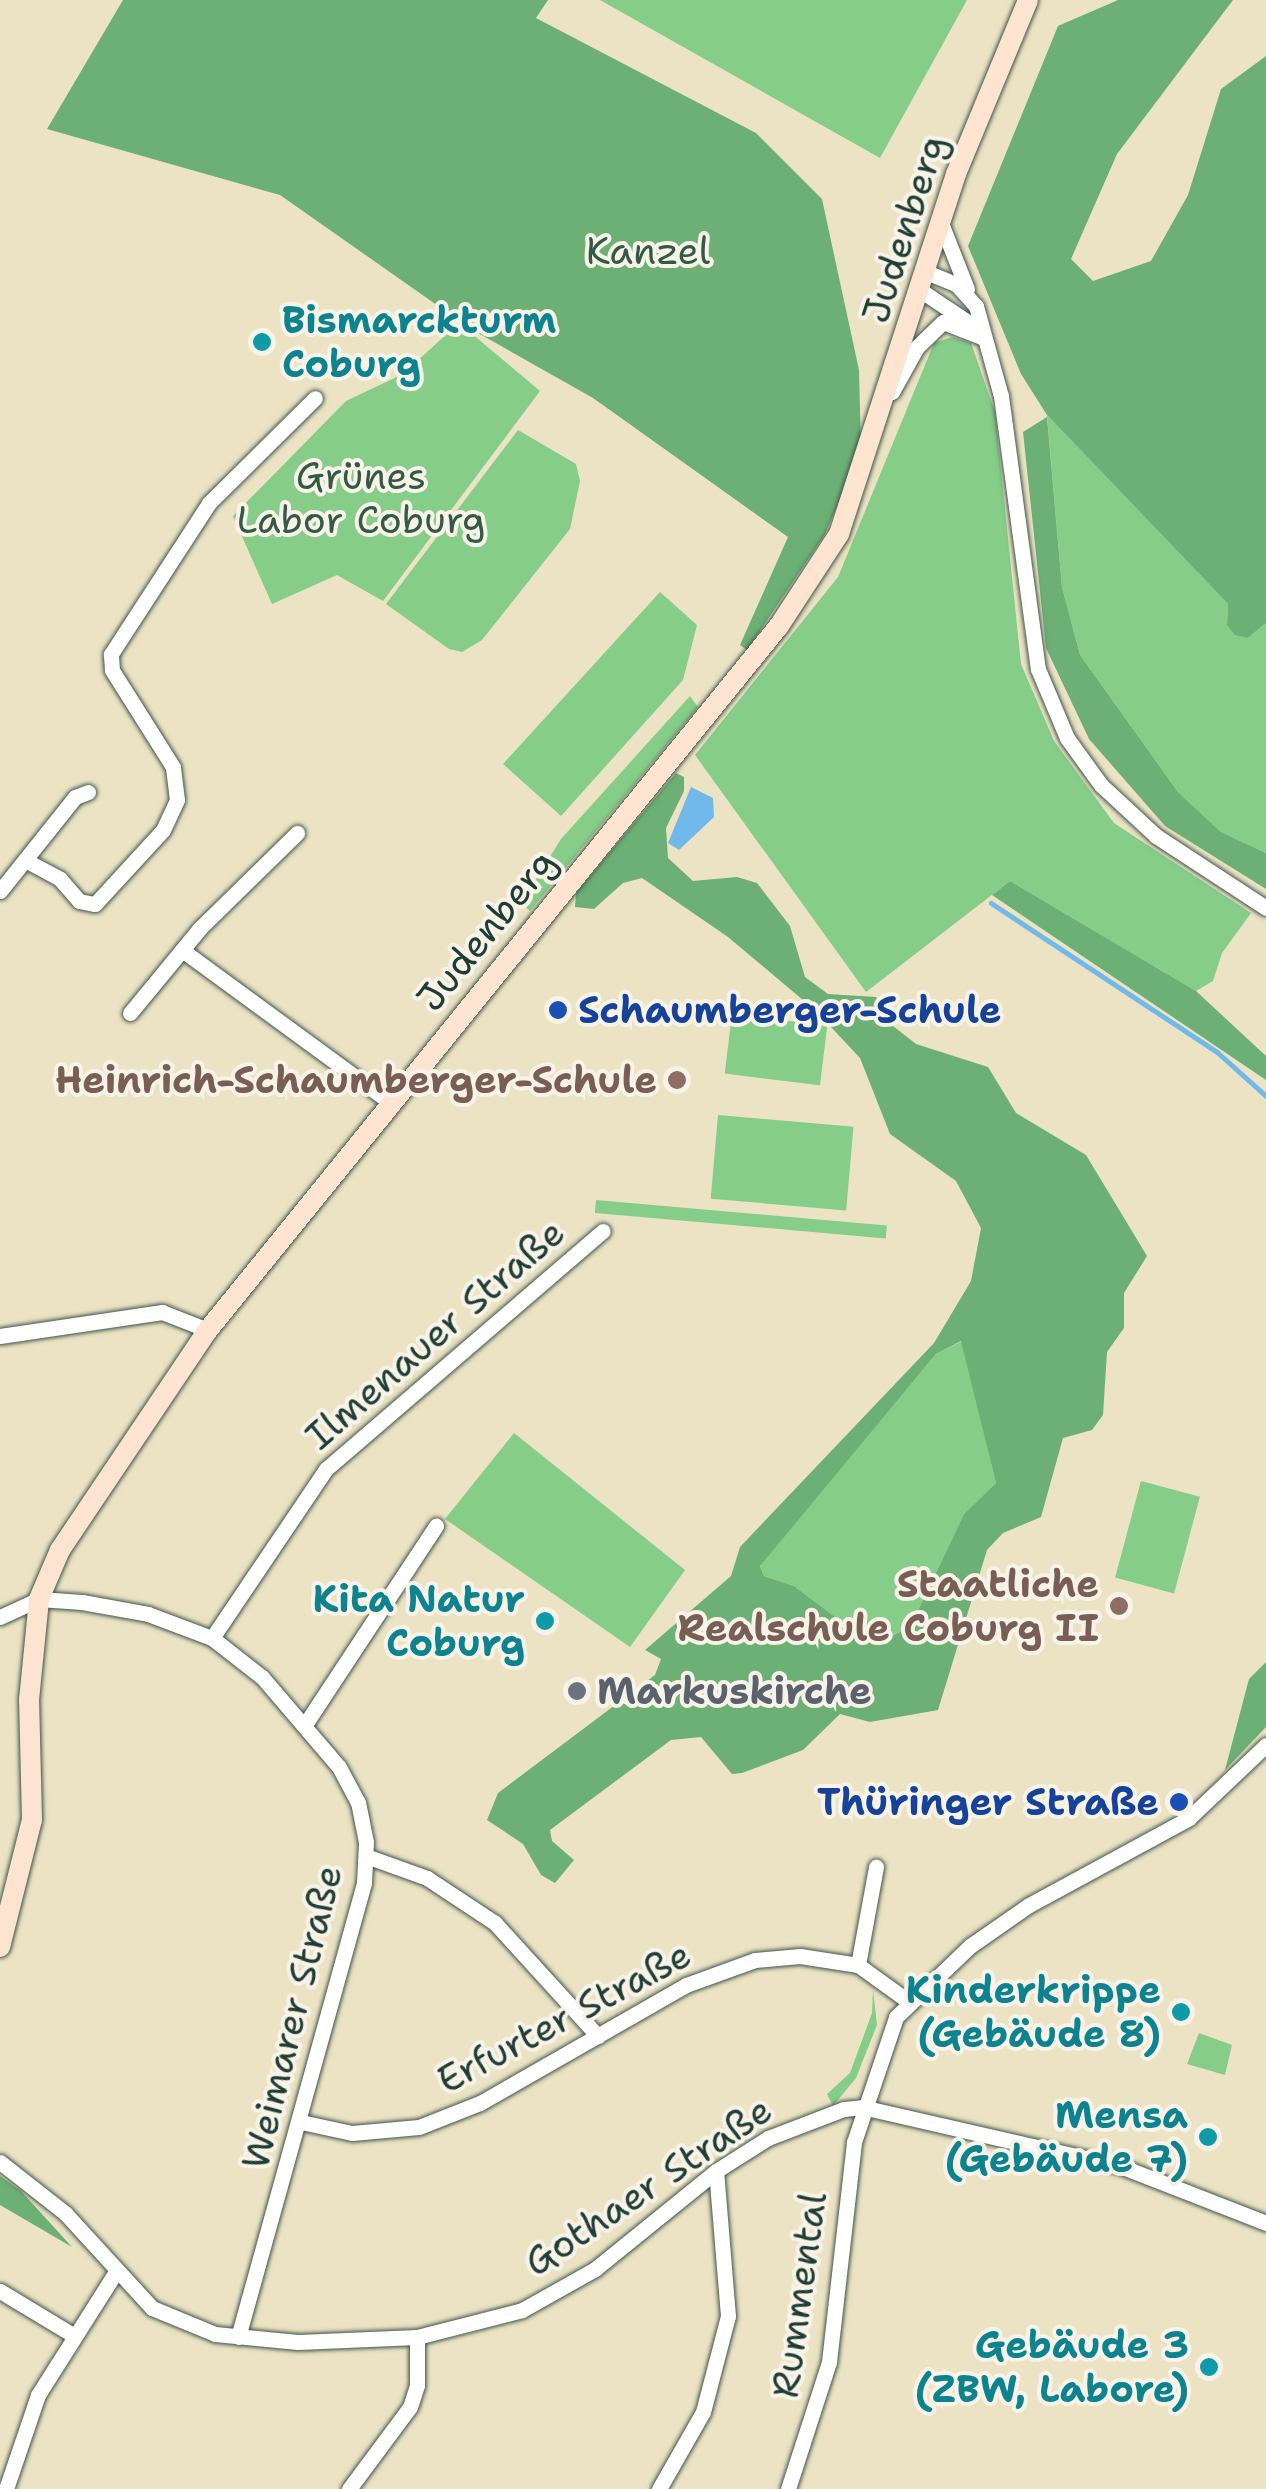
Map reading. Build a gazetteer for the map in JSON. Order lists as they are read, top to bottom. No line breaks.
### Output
{"streets":{"street":["Judenberg","Ilmenauer Straße","Weimarer Straße","Erfurter Straße","Gothaer Straße","Rummental"]},"crossings":[["Judenberg","Weimarer Straße"],["Ilmenauer Straße","Weimarer Straße"],["Weimarer Straße","Erfurter Straße"],["Weimarer Straße","Gothaer Straße"],["Gothaer Straße","Rummental"]],"parks":["Kanzel","Grünes Labor Coburg"],"places":["Bismarckturm Coburg","Schaumberger-Schule","Heinrich-Schaumberger-Schule","Staatliche Realschule Coburg II","Kita Natur Coburg","Markuskirche","Thüringer Straße","Kinderkrippe (Gebäude 8)","Mensa (Gebäude 7)","Gebäude 3 (ZBW, Labore)"]}
